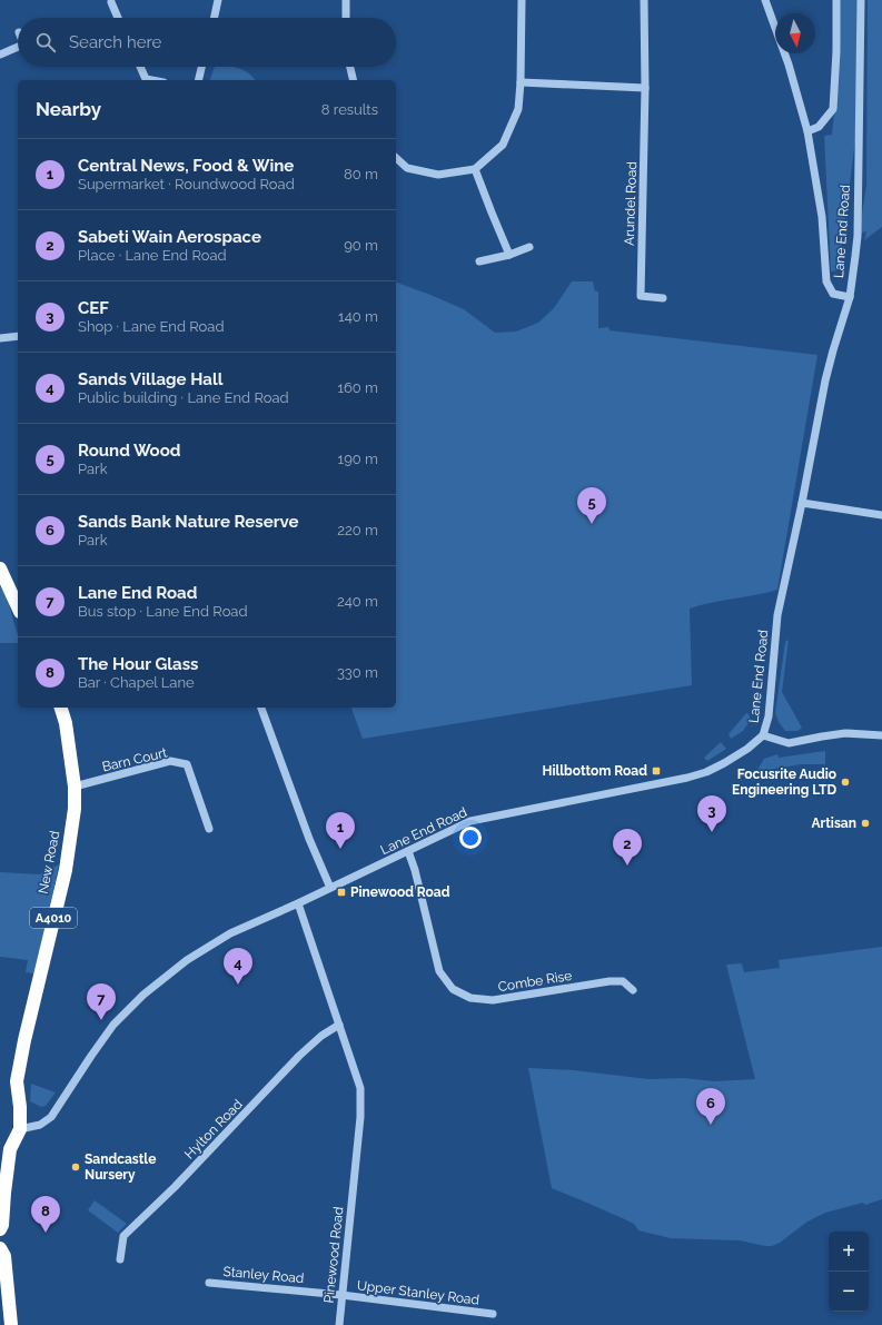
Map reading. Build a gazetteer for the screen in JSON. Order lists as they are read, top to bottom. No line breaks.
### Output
{"streets":{"highway":["New Road","A4010"],"street":["Arundel Road","Lane End Road","Barn Court","Combe Rise","Hylton Road","Pinewood Road","Stanley Road","Upper Stanley Road"]},"crossings":[["Lane End Road","New Road"],["Lane End Road","A4010"],["Lane End Road","Combe Rise"],["Lane End Road","Pinewood Road"],["Barn Court","New Road"],["New Road","A4010"],["Hylton Road","Pinewood Road"],["Pinewood Road","Stanley Road"],["Pinewood Road","Upper Stanley Road"],["Stanley Road","Upper Stanley Road"]],"places":{"transit":["Hillbottom Road","Pinewood Road"],"other":["Focusrite Audio Engineering LTD","Artisan","Sandcastle Nursery"]},"north":"bottom","page":{"search":"Search here","heading":["Nearby","8 results"],"list":[{"mark":"1","name":"Central News, Food & Wine","note":"Supermarket · Roundwood Road","value":"80 m"},{"mark":"2","name":"Sabeti Wain Aerospace","note":"Place · Lane End Road","value":"90 m"},{"mark":"3","name":"CEF","note":"Shop · Lane End Road","value":"140 m"},{"mark":"4","name":"Sands Village Hall","note":"Public building · Lane End Road","value":"160 m"},{"mark":"5","name":"Round Wood","note":"Park","value":"190 m"},{"mark":"6","name":"Sands Bank Nature Reserve","note":"Park","value":"220 m"},{"mark":"7","name":"Lane End Road","note":"Bus stop · Lane End Road","value":"240 m"},{"mark":"8","name":"The Hour Glass","note":"Bar · Chapel Lane","value":"330 m"}],"pins":["5","3","1","2","4","7","6","8"],"map_buttons":["+","−"]}}
